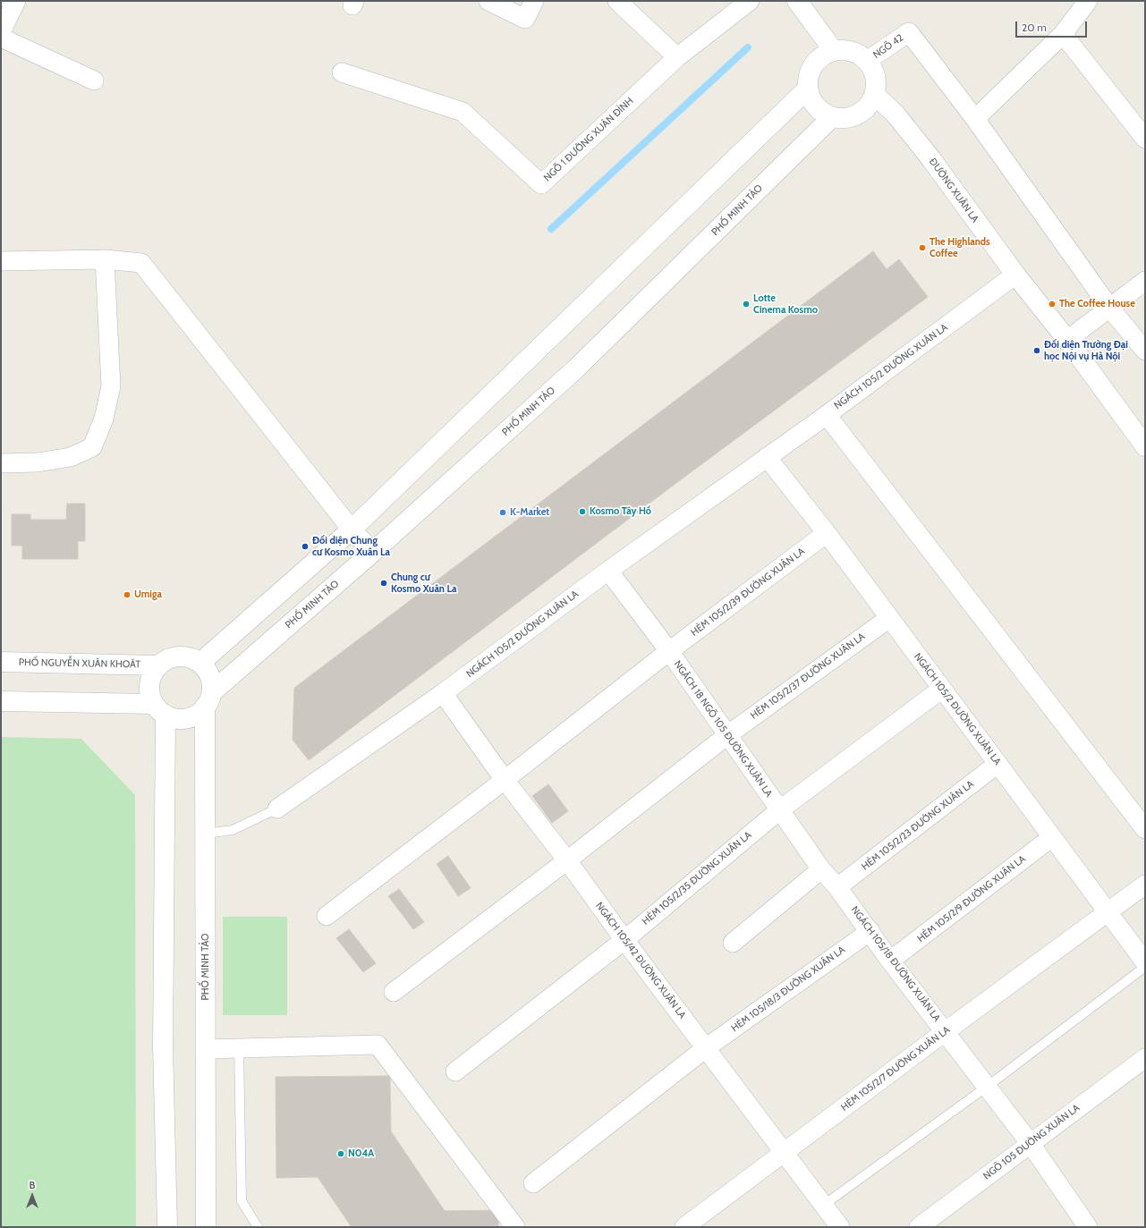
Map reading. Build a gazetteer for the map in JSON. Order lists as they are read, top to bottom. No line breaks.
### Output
{"streets":{"street":["NGÕ 42","NGÕ 1 ĐƯỜNG XUÂN ĐỈNH","ĐƯỜNG XUÂN LA","PHỐ MINH TẢO","NGÁCH 105/2 ĐƯỜNG XUÂN LA","HẺM 105/2/39 ĐƯỜNG XUÂN LA","PHỐ NGUYỄN XUÂN KHOÁT","HẺM 105/2/37 ĐƯỜNG XUÂN LA","NGÁCH 18 NGÕ 105 ĐƯỜNG XUÂN LA","HẺM 105/2/23 ĐƯỜNG XUÂN LA","HẺM 105/2/35 ĐƯỜNG XUÂN LA","HẺM 105/2/9 ĐƯỜNG XUÂN LA","NGÁCH 105/42 ĐƯỜNG XUÂN LA","NGÁCH 105/18 ĐƯỜNG XUÂN LA","HẺM 105/18/3 ĐƯỜNG XUÂN LA","HẺM 105/2/7 ĐƯỜNG XUÂN LA","NGÕ 105 ĐƯỜNG XUÂN LA"]},"crossings":[["NGÕ 42","ĐƯỜNG XUÂN LA"],["NGÕ 42","PHỐ MINH TẢO"],["ĐƯỜNG XUÂN LA","PHỐ MINH TẢO"],["ĐƯỜNG XUÂN LA","NGÁCH 105/2 ĐƯỜNG XUÂN LA"],["PHỐ MINH TẢO","PHỐ NGUYỄN XUÂN KHOÁT"],["NGÁCH 105/2 ĐƯỜNG XUÂN LA","HẺM 105/2/39 ĐƯỜNG XUÂN LA"],["NGÁCH 105/2 ĐƯỜNG XUÂN LA","HẺM 105/2/37 ĐƯỜNG XUÂN LA"],["NGÁCH 105/2 ĐƯỜNG XUÂN LA","NGÁCH 18 NGÕ 105 ĐƯỜNG XUÂN LA"],["NGÁCH 105/2 ĐƯỜNG XUÂN LA","HẺM 105/2/23 ĐƯỜNG XUÂN LA"],["NGÁCH 105/2 ĐƯỜNG XUÂN LA","HẺM 105/2/35 ĐƯỜNG XUÂN LA"],["NGÁCH 105/2 ĐƯỜNG XUÂN LA","HẺM 105/2/9 ĐƯỜNG XUÂN LA"],["NGÁCH 105/2 ĐƯỜNG XUÂN LA","NGÁCH 105/42 ĐƯỜNG XUÂN LA"],["NGÁCH 105/2 ĐƯỜNG XUÂN LA","HẺM 105/2/7 ĐƯỜNG XUÂN LA"],["HẺM 105/2/39 ĐƯỜNG XUÂN LA","NGÁCH 18 NGÕ 105 ĐƯỜNG XUÂN LA"],["HẺM 105/2/39 ĐƯỜNG XUÂN LA","NGÁCH 105/42 ĐƯỜNG XUÂN LA"],["HẺM 105/2/37 ĐƯỜNG XUÂN LA","NGÁCH 18 NGÕ 105 ĐƯỜNG XUÂN LA"],["HẺM 105/2/37 ĐƯỜNG XUÂN LA","NGÁCH 105/42 ĐƯỜNG XUÂN LA"],["NGÁCH 18 NGÕ 105 ĐƯỜNG XUÂN LA","HẺM 105/2/23 ĐƯỜNG XUÂN LA"],["NGÁCH 18 NGÕ 105 ĐƯỜNG XUÂN LA","HẺM 105/2/35 ĐƯỜNG XUÂN LA"],["NGÁCH 18 NGÕ 105 ĐƯỜNG XUÂN LA","NGÁCH 105/18 ĐƯỜNG XUÂN LA"],["HẺM 105/2/23 ĐƯỜNG XUÂN LA","NGÁCH 105/18 ĐƯỜNG XUÂN LA"],["HẺM 105/2/35 ĐƯỜNG XUÂN LA","NGÁCH 105/42 ĐƯỜNG XUÂN LA"],["HẺM 105/2/9 ĐƯỜNG XUÂN LA","NGÁCH 105/18 ĐƯỜNG XUÂN LA"],["NGÁCH 105/42 ĐƯỜNG XUÂN LA","HẺM 105/18/3 ĐƯỜNG XUÂN LA"],["NGÁCH 105/42 ĐƯỜNG XUÂN LA","HẺM 105/2/7 ĐƯỜNG XUÂN LA"],["NGÁCH 105/18 ĐƯỜNG XUÂN LA","HẺM 105/18/3 ĐƯỜNG XUÂN LA"],["NGÁCH 105/18 ĐƯỜNG XUÂN LA","HẺM 105/2/7 ĐƯỜNG XUÂN LA"],["NGÁCH 105/18 ĐƯỜNG XUÂN LA","NGÕ 105 ĐƯỜNG XUÂN LA"]],"places":["The Highlands Coffee","Lotte Cinema Kosmo","The Coffee House","Đối diện Trường Đại học Nội vụ Hà Nội","Kosmo Tây Hồ","K-Market","Đối diện Chung cư Kosmo Xuân La","Chung cư Kosmo Xuân La","Umiga","N04A"],"scale_bar":"20 m","north":"top"}
